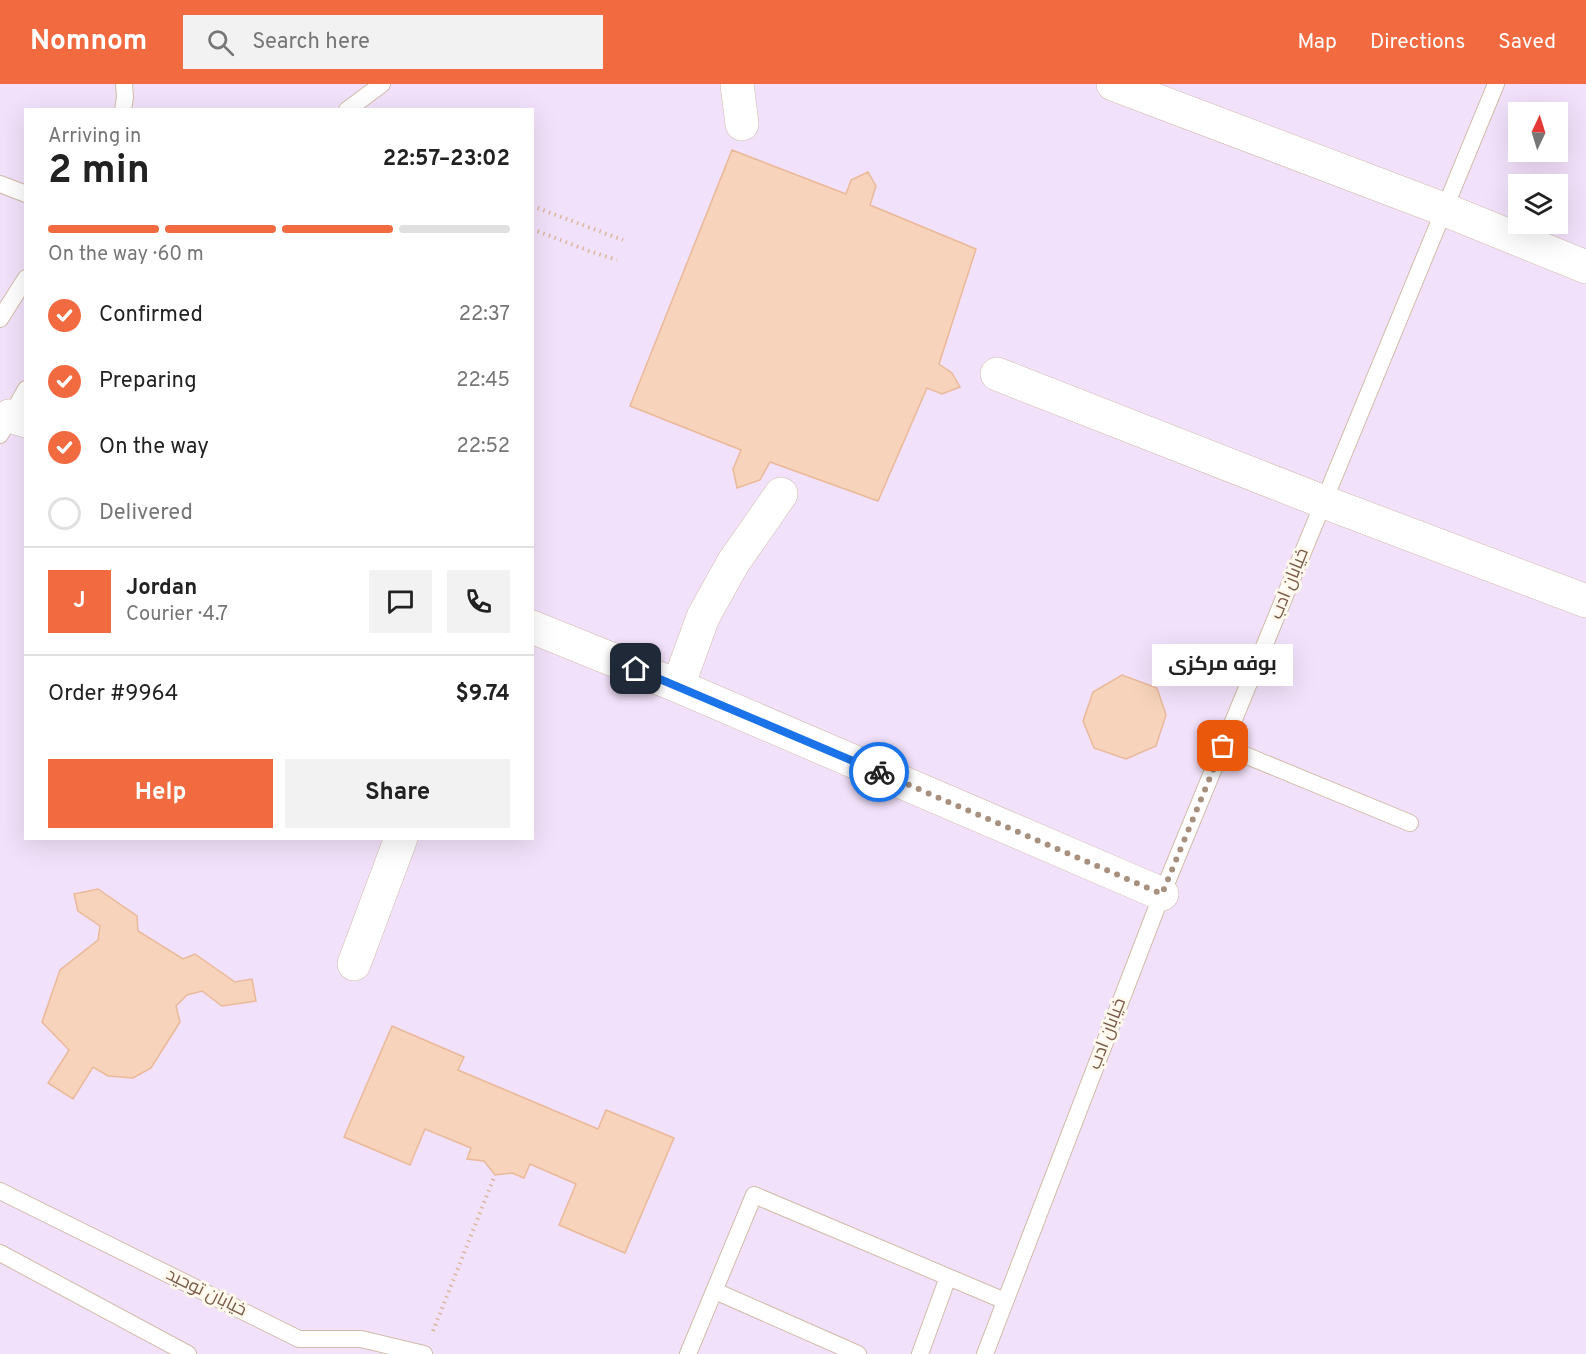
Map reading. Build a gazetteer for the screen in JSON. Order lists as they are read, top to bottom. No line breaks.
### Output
{"streets":{"lane":["خیابان ادب","خیابان توحید"]},"places":["بوفه مرکزی"],"north":"top","page":{"header":"Nomnom","search":"Search here","nav":["Map","Directions","Saved"],"heading":["2 min","Arriving in","22:57–23:02"],"panel":["Jordan","Courier · 4.7","Order #9964","$9.74"],"bar":"On the way · 60 m","list":[["Confirmed","22:37"],["Preparing","22:45"],["On the way","22:52"],"Delivered"],"round":"J","bubble":"بوفه مرکزی","buttons":["Help","Share"]}}
